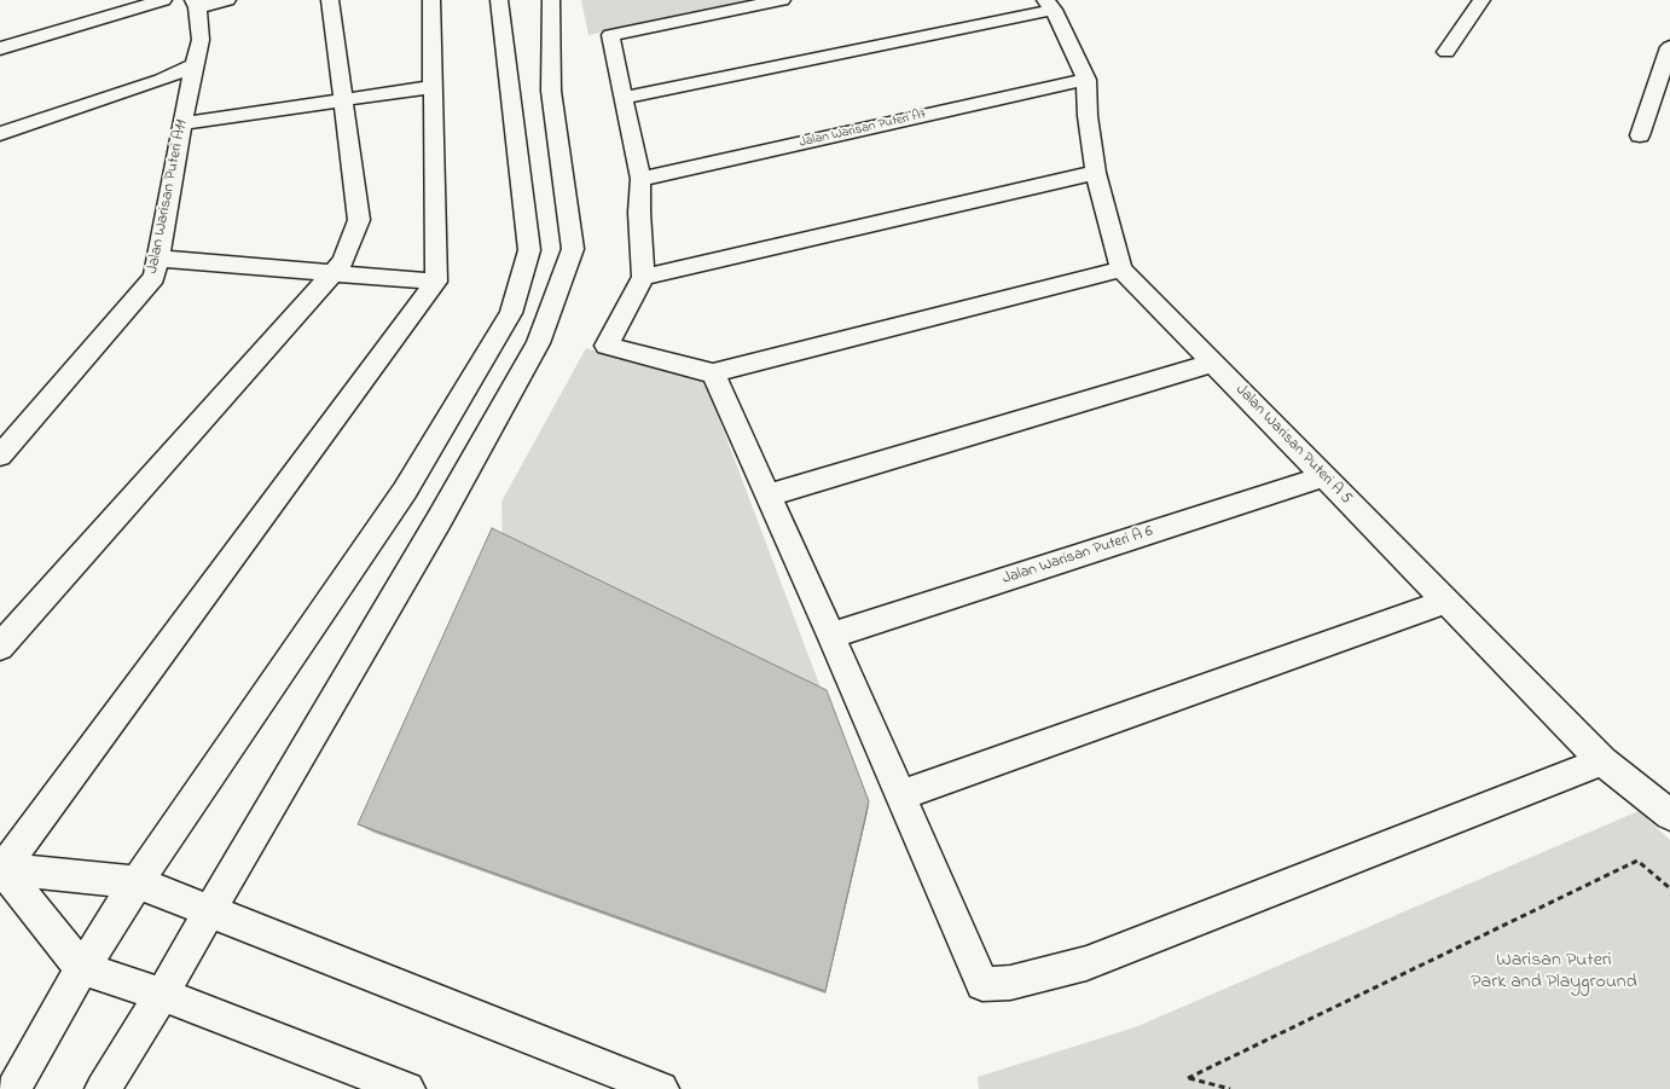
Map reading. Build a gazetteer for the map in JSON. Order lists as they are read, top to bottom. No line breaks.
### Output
{"streets":{"street":["Jalan Warisan Puteri A7","Jalan Warisan Puteri A11","Jalan Warisan Puteri A 5","Jalan Warisan Puteri A 6"]},"crossings":[["Jalan Warisan Puteri A7","Jalan Warisan Puteri A 5"],["Jalan Warisan Puteri A 5","Jalan Warisan Puteri A 6"]],"parks":["Warisan Puteri Park and Playground"]}
